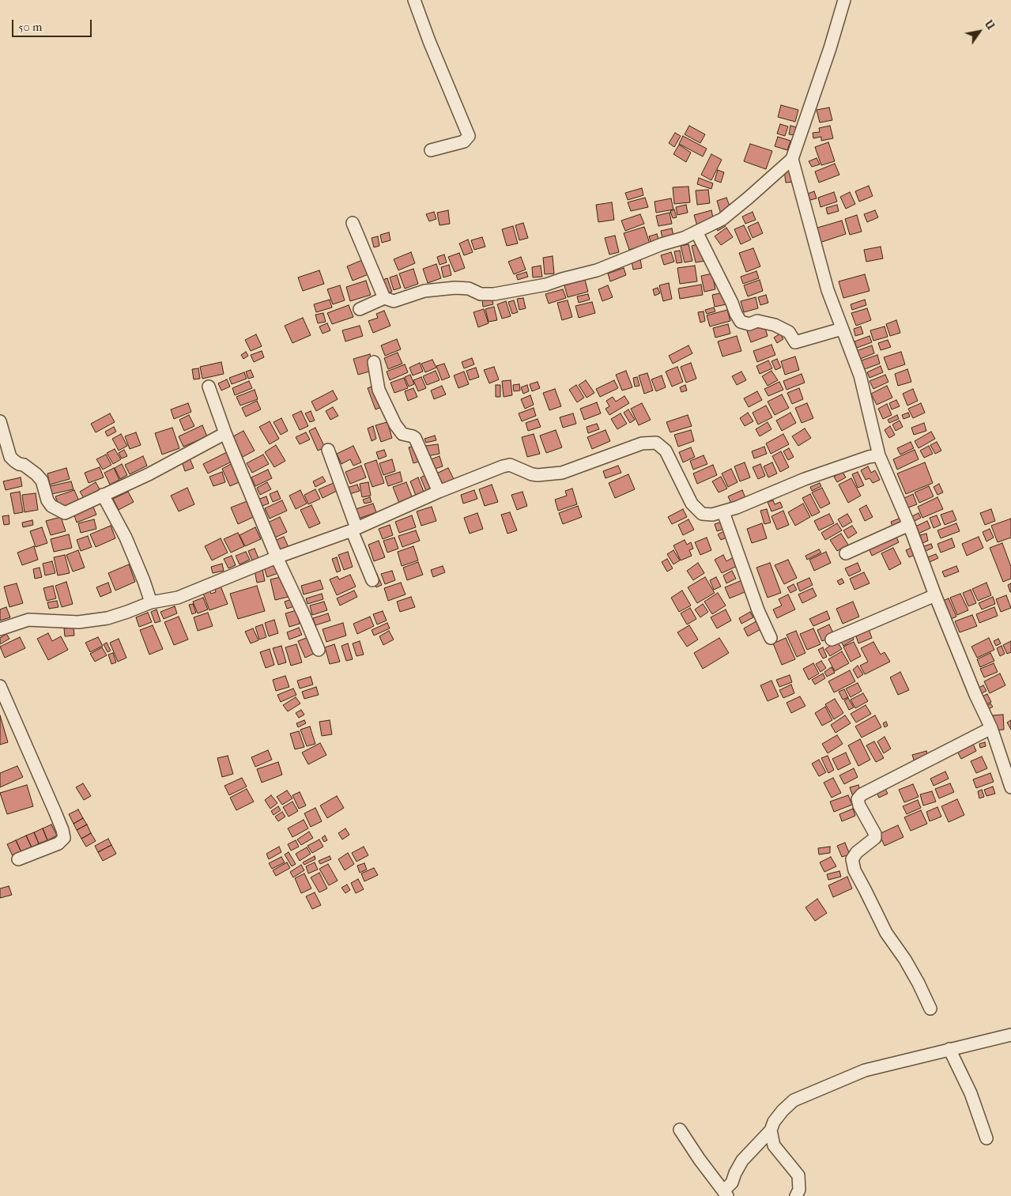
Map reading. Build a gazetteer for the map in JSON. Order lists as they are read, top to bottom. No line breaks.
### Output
{"scale_bar":"50 m","north":"top right"}
